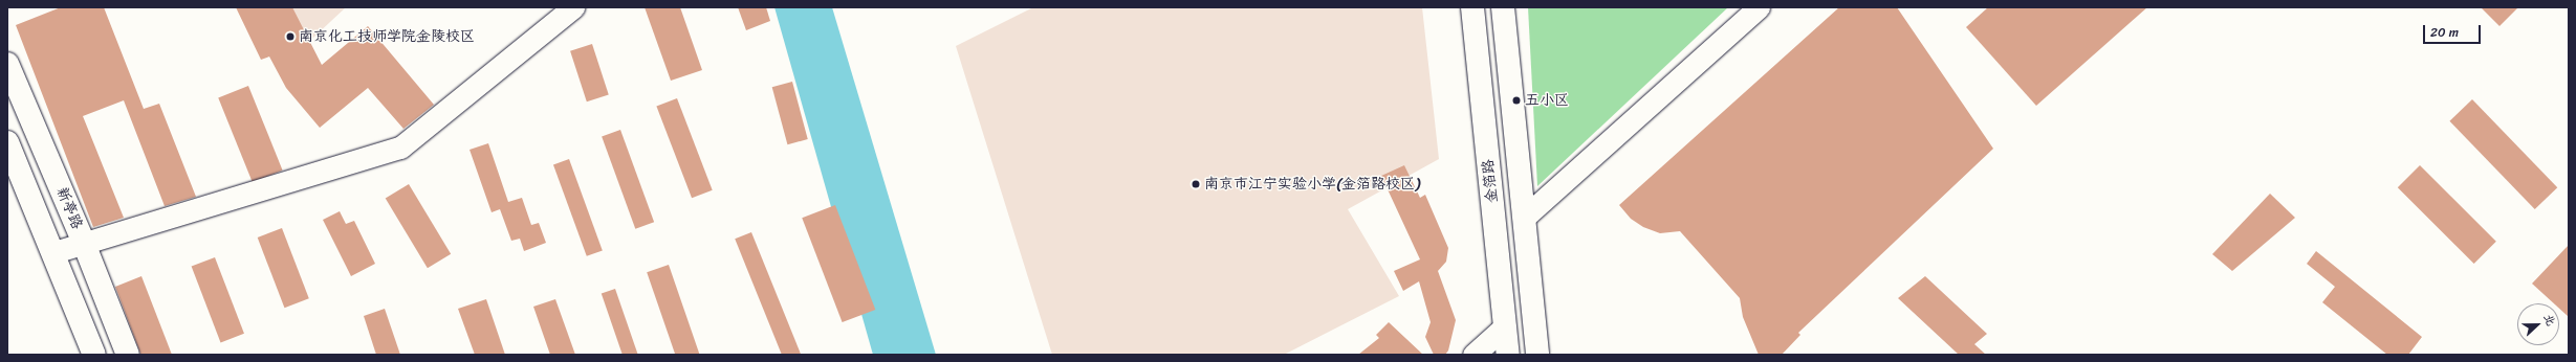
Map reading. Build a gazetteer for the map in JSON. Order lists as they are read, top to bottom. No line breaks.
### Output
{"streets":{"main road":["金箔路","新亭路"]},"places":["南京化工技师学院金陵校区","五小区","南京市江宁实验小学(金箔路校区)"],"scale_bar":"20 m","north":"right"}
